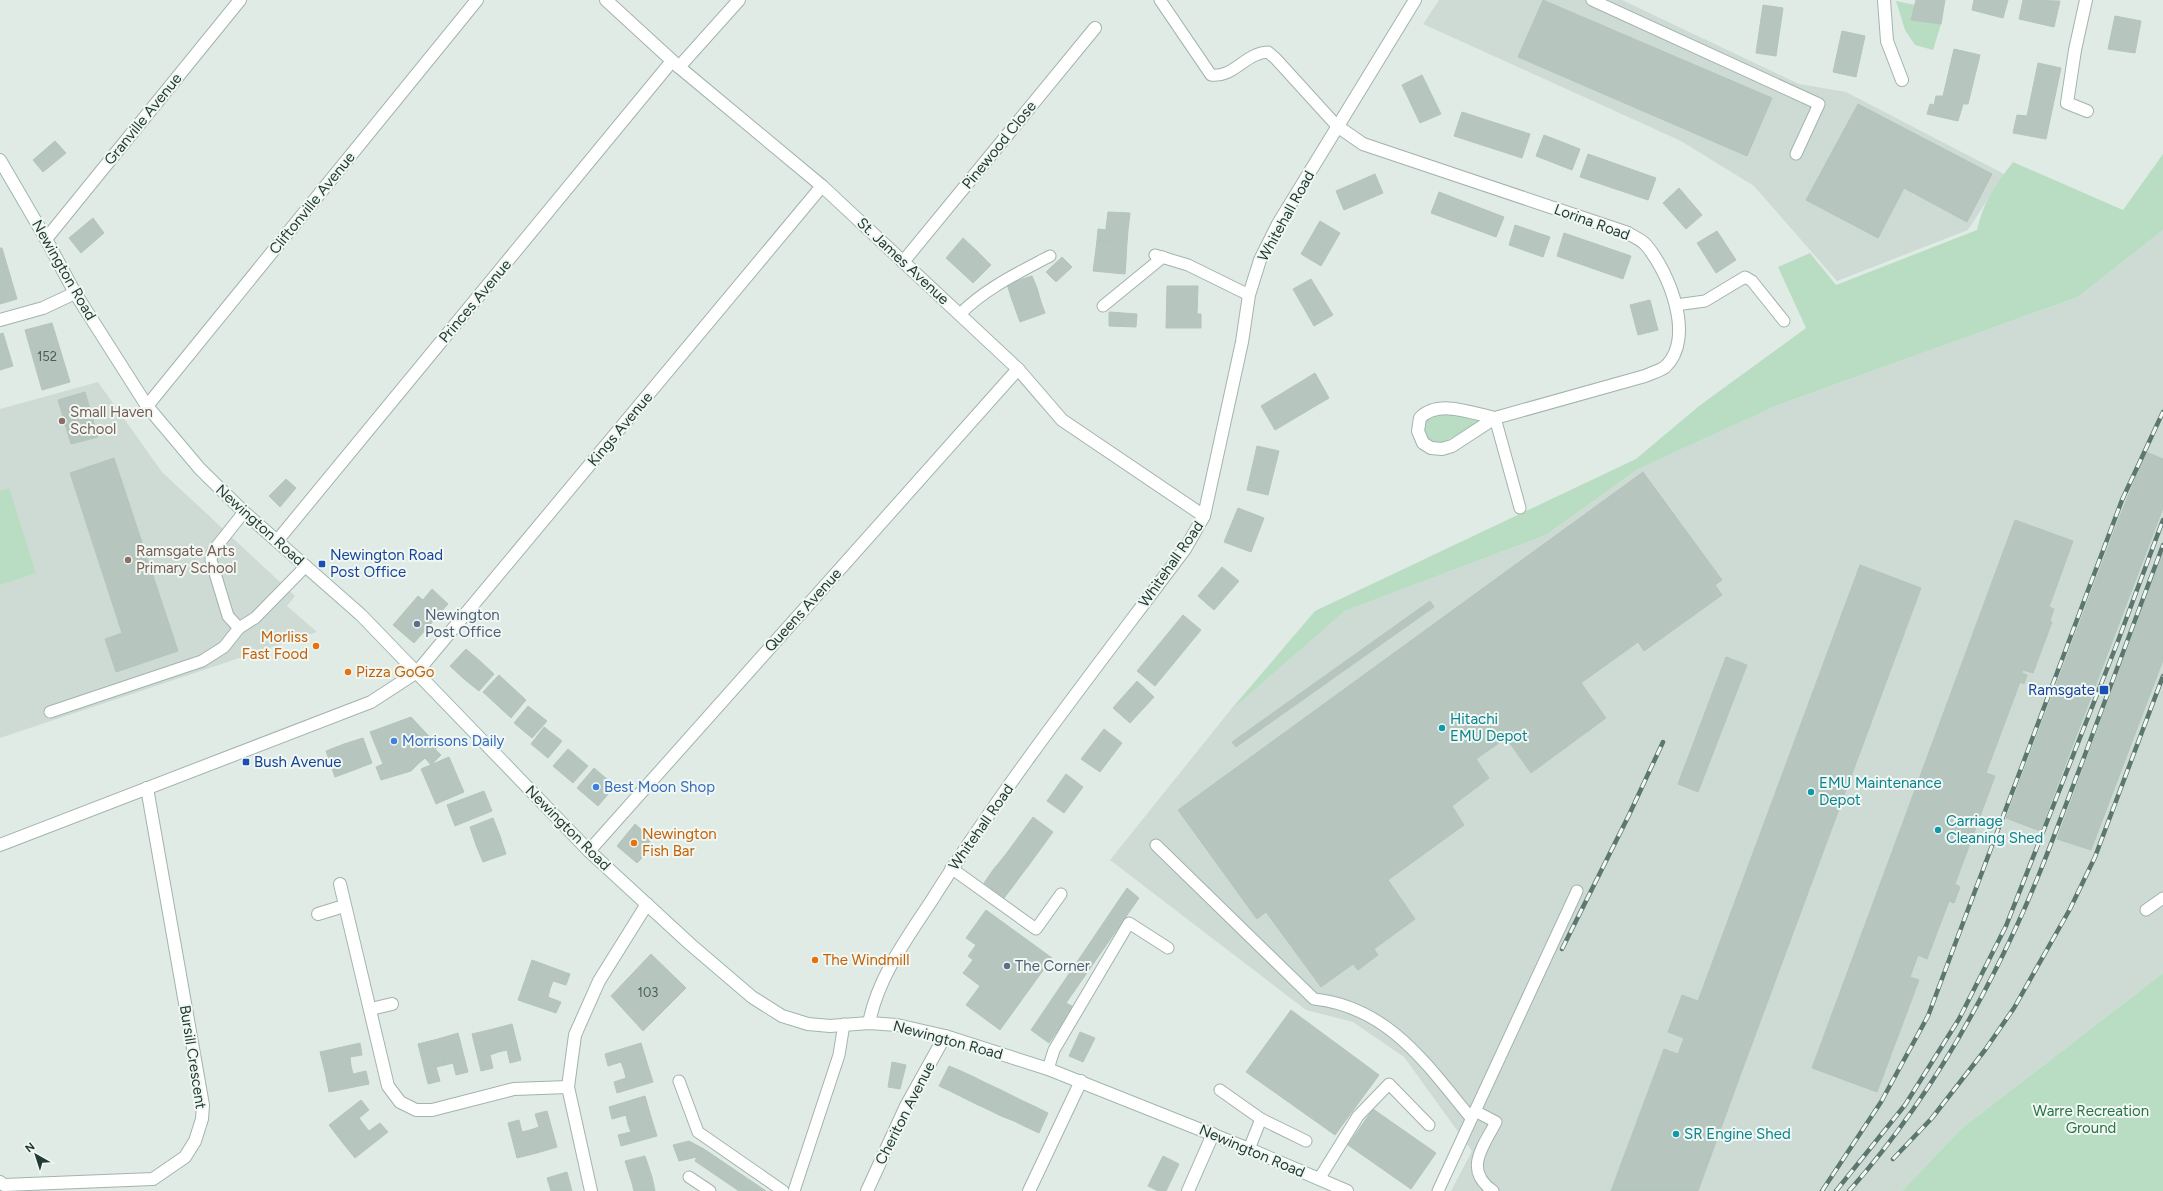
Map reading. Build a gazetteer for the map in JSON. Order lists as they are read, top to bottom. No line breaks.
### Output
{"streets":{"street":["Granville Avenue","Pinewood Close","Cliftonville Avenue","Whitehall Road","Lorina Road","St. James Avenue","Newington Road","Princes Avenue","Kings Avenue","Queens Avenue","Bursill Crescent","Cheriton Avenue"]},"crossings":[["Granville Avenue","Newington Road"],["Pinewood Close","St. James Avenue"],["Cliftonville Avenue","Newington Road"],["Whitehall Road","Lorina Road"],["Whitehall Road","St. James Avenue"],["Whitehall Road","Newington Road"],["St. James Avenue","Princes Avenue"],["St. James Avenue","Kings Avenue"],["St. James Avenue","Queens Avenue"],["Newington Road","Princes Avenue"],["Newington Road","Kings Avenue"],["Newington Road","Queens Avenue"],["Newington Road","Cheriton Avenue"]],"parks":["Warre Recreation Ground"],"places":{"other":["Small Haven School","Ramsgate Arts Primary School","Newington Post Office","Morliss Fast Food","Pizza GoGo","Hitachi EMU Depot","Morrisons Daily","Best Moon Shop","EMU Maintenance Depot","Carriage Cleaning Shed","Newington Fish Bar","The Windmill","The Corner","SR Engine Shed"],"transit":["Newington Road Post Office","Ramsgate","Bush Avenue"]},"house_numbers":["152","103"],"north":"top left"}
